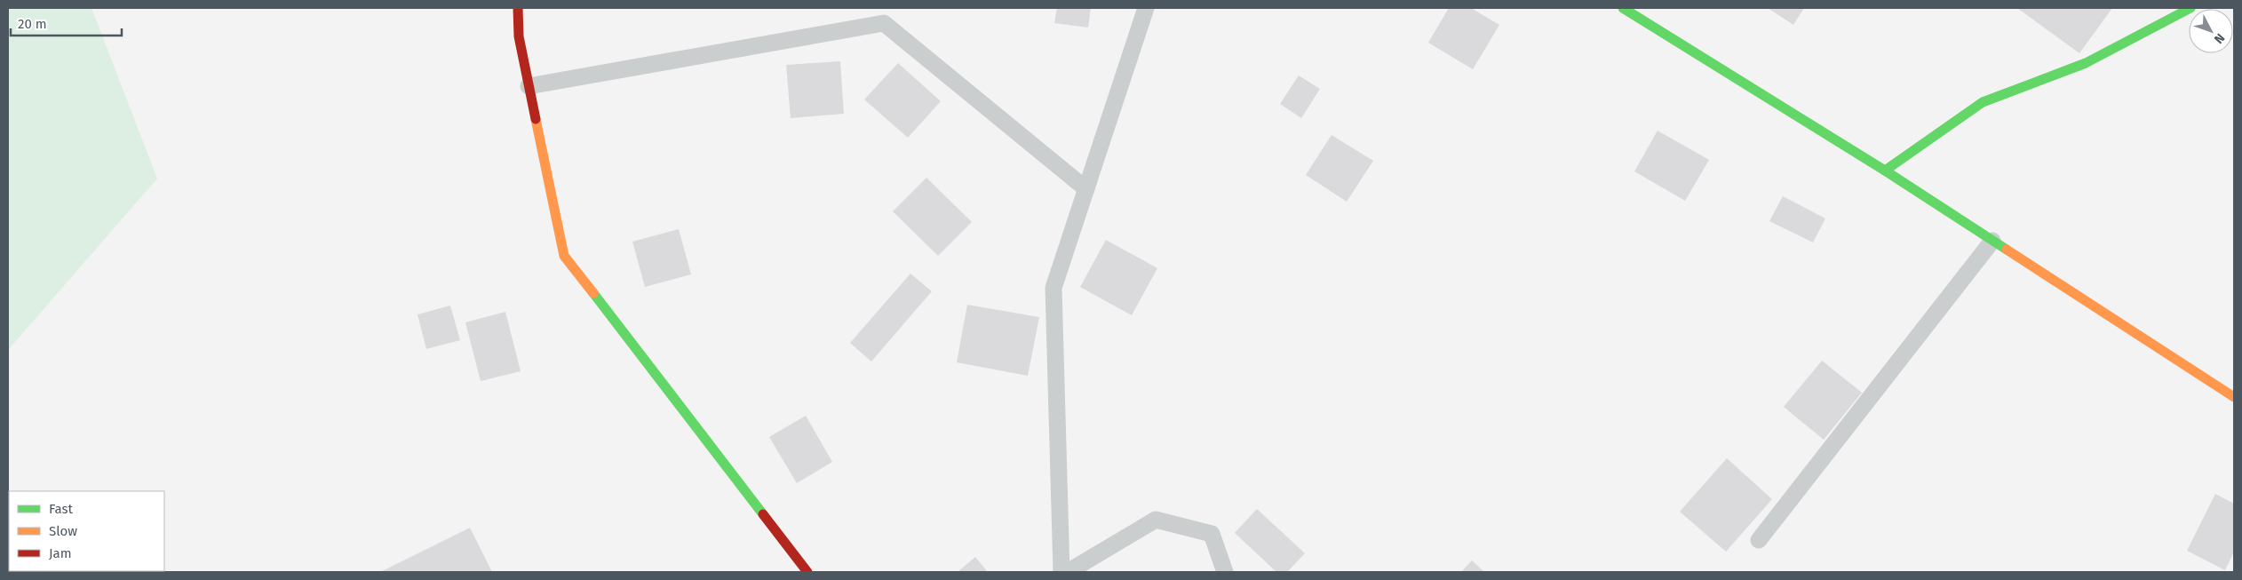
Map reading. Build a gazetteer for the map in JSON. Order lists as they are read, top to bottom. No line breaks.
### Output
{"legend":["Fast","Slow","Jam"],"scale_bar":"20 m","north":"bottom right"}
